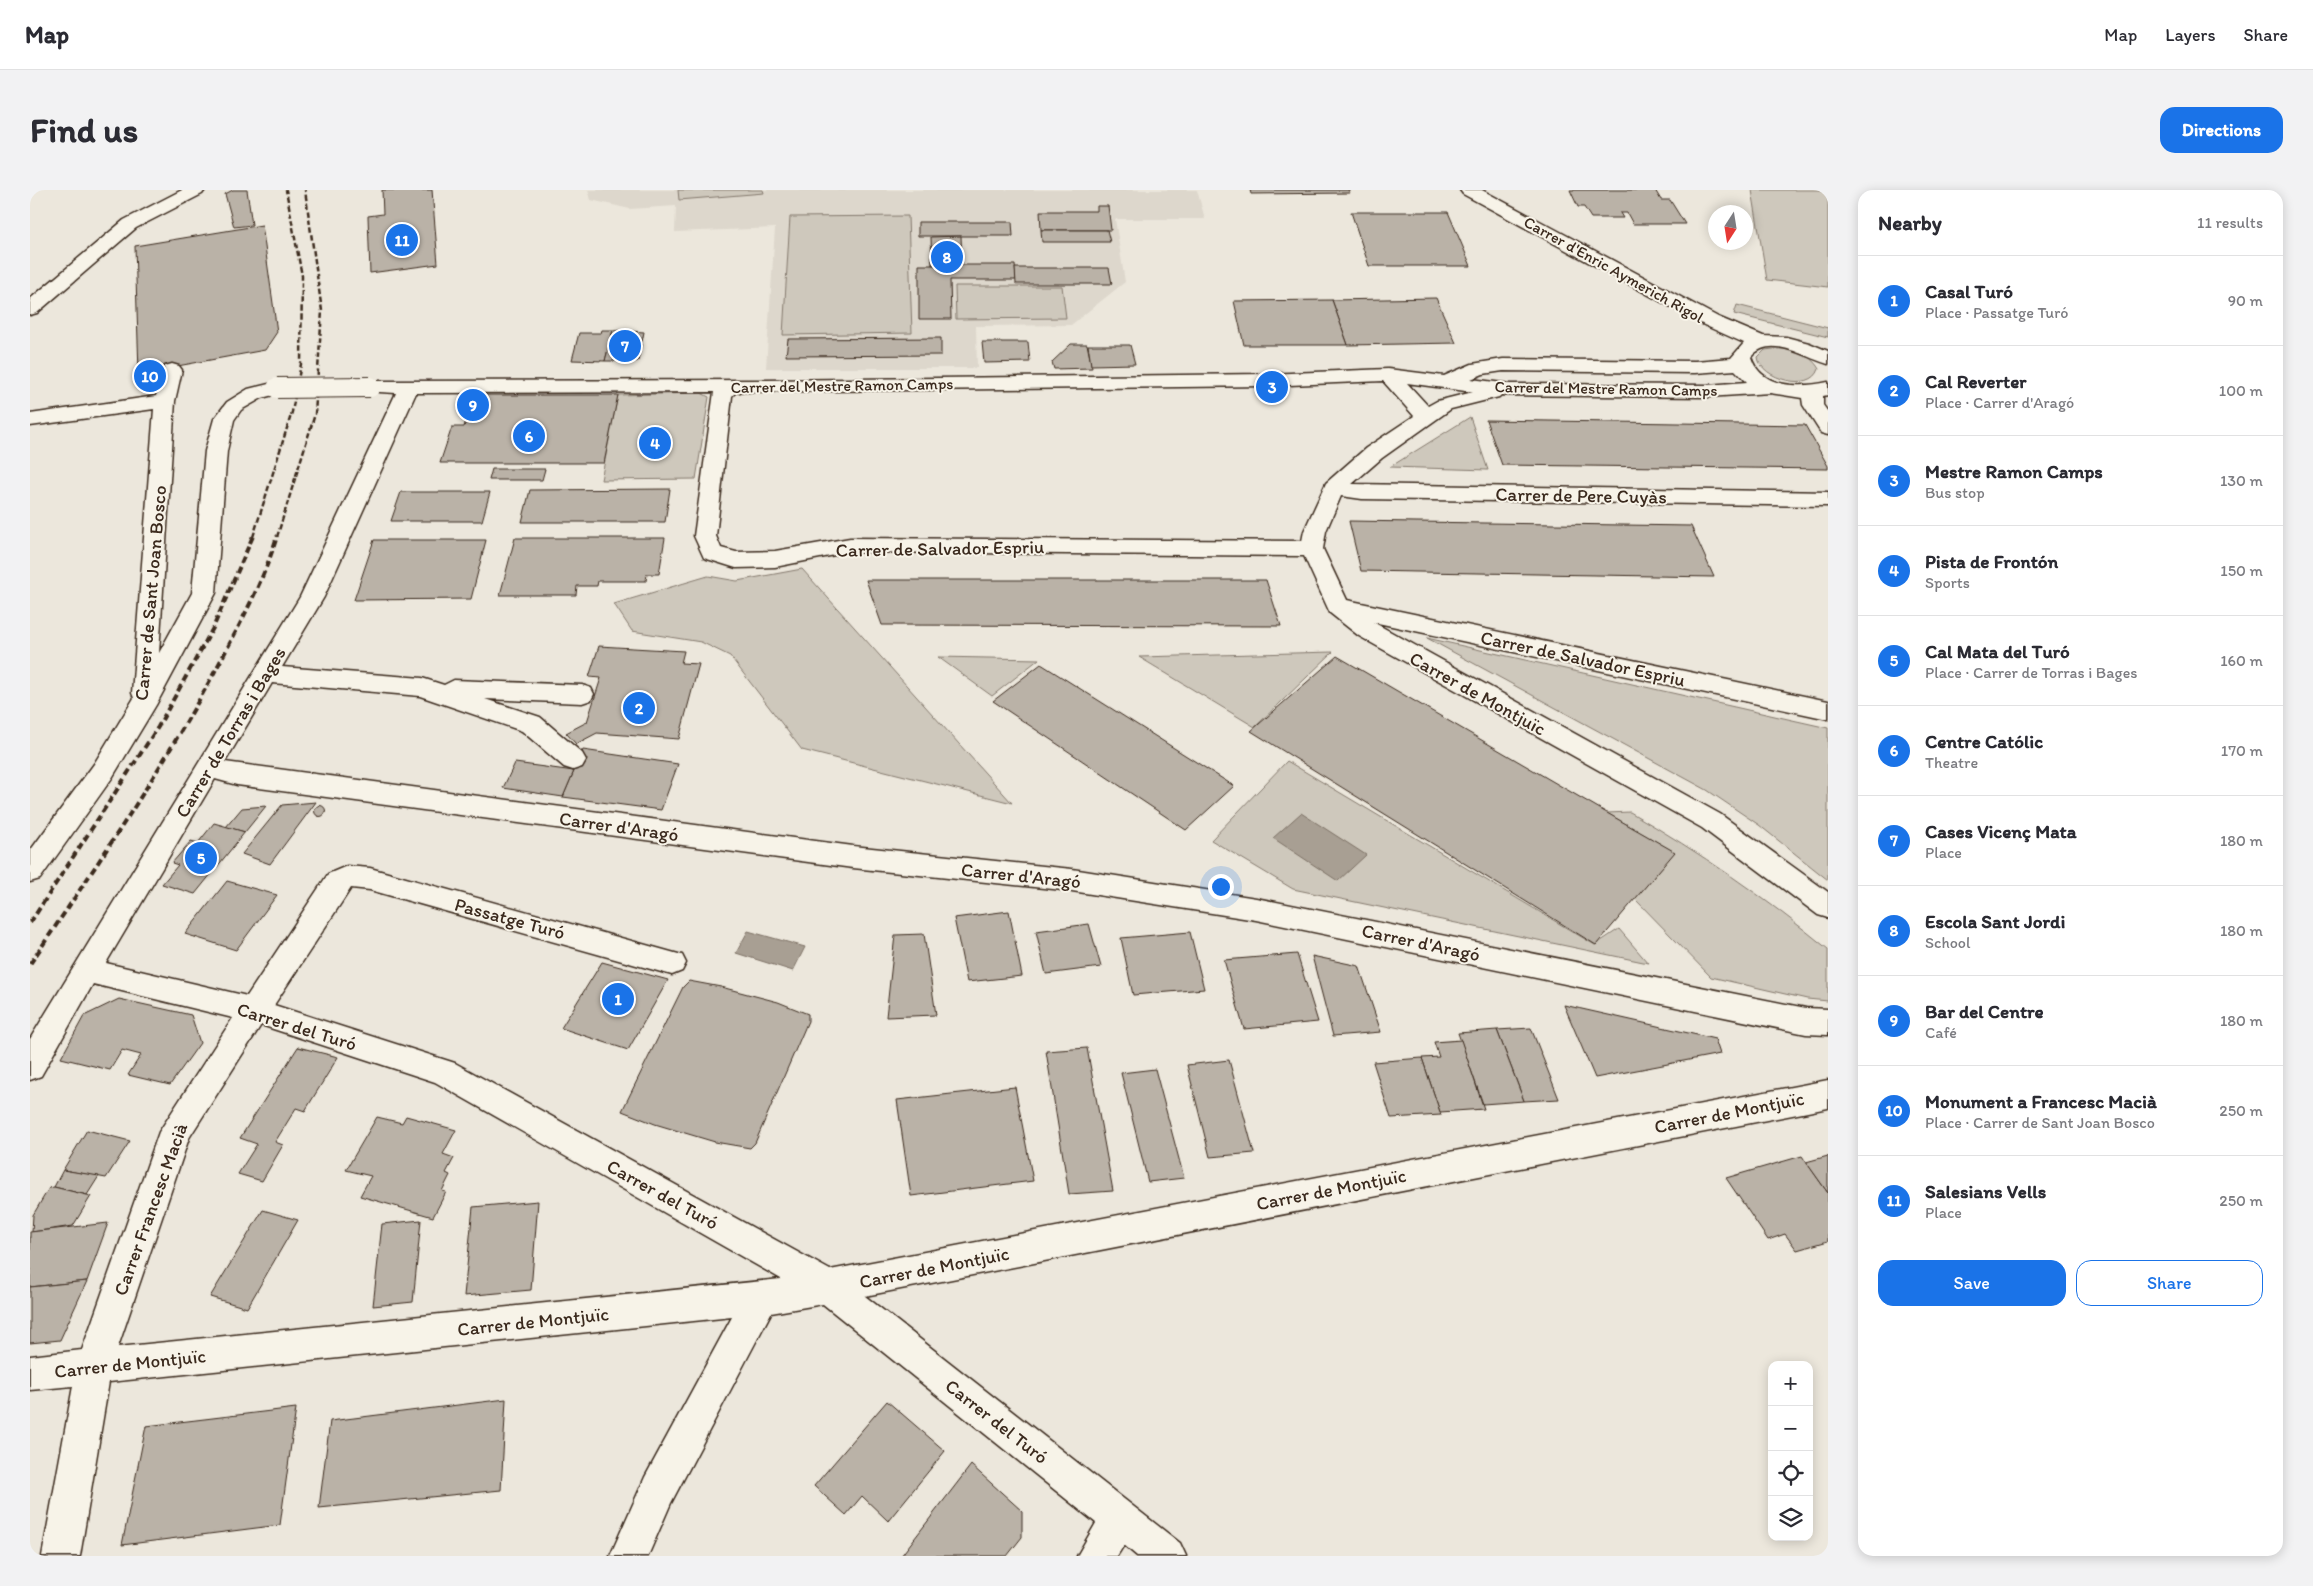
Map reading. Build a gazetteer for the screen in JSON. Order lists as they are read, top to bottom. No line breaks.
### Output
{"streets":{"street":["Carrer d'Enric Aymerich Rigol","Carrer del Mestre Ramon Camps","Carrer de Pere Cuyàs","Carrer de Salvador Espriu","Carrer de Sant Joan Bosco","Carrer de Montjuïc","Carrer de Torras i Bages","Carrer d'Aragó","Passatge Turó","Carrer del Turó","Carrer Francesc Macià"]},"crossings":[["Carrer del Mestre Ramon Camps","Carrer de Salvador Espriu"],["Carrer del Mestre Ramon Camps","Carrer de Sant Joan Bosco"],["Carrer del Mestre Ramon Camps","Carrer de Torras i Bages"],["Carrer de Salvador Espriu","Carrer de Montjuïc"],["Carrer de Montjuïc","Carrer del Turó"],["Carrer de Montjuïc","Carrer Francesc Macià"],["Carrer de Torras i Bages","Carrer d'Aragó"],["Carrer de Torras i Bages","Carrer del Turó"],["Passatge Turó","Carrer Francesc Macià"],["Carrer del Turó","Carrer Francesc Macià"]],"north":"bottom","page":{"header":"Map","nav":["Map","Layers","Share"],"buttons":["Directions",["Save","Share"]],"title":"Find us","heading":["Nearby","11 results"],"pins":["11","8","7","10","3","9","6","4","2","5","1"],"list":[{"mark":"1","name":"Casal Turó","note":"Place · Passatge Turó","value":"90 m"},{"mark":"2","name":"Cal Reverter","note":"Place · Carrer d'Aragó","value":"100 m"},{"mark":"3","name":"Mestre Ramon Camps","note":"Bus stop","value":"130 m"},{"mark":"4","name":"Pista de Frontón","note":"Sports","value":"150 m"},{"mark":"5","name":"Cal Mata del Turó","note":"Place · Carrer de Torras i Bages","value":"160 m"},{"mark":"6","name":"Centre Católic","note":"Theatre","value":"170 m"},{"mark":"7","name":"Cases Vicenç Mata","note":"Place","value":"180 m"},{"mark":"8","name":"Escola Sant Jordi","note":"School","value":"180 m"},{"mark":"9","name":"Bar del Centre","note":"Café","value":"180 m"},{"mark":"10","name":"Monument a Francesc Macià","note":"Place · Carrer de Sant Joan Bosco","value":"250 m"},{"mark":"11","name":"Salesians Vells","note":"Place","value":"250 m"}],"map_buttons":["+","−"]}}
